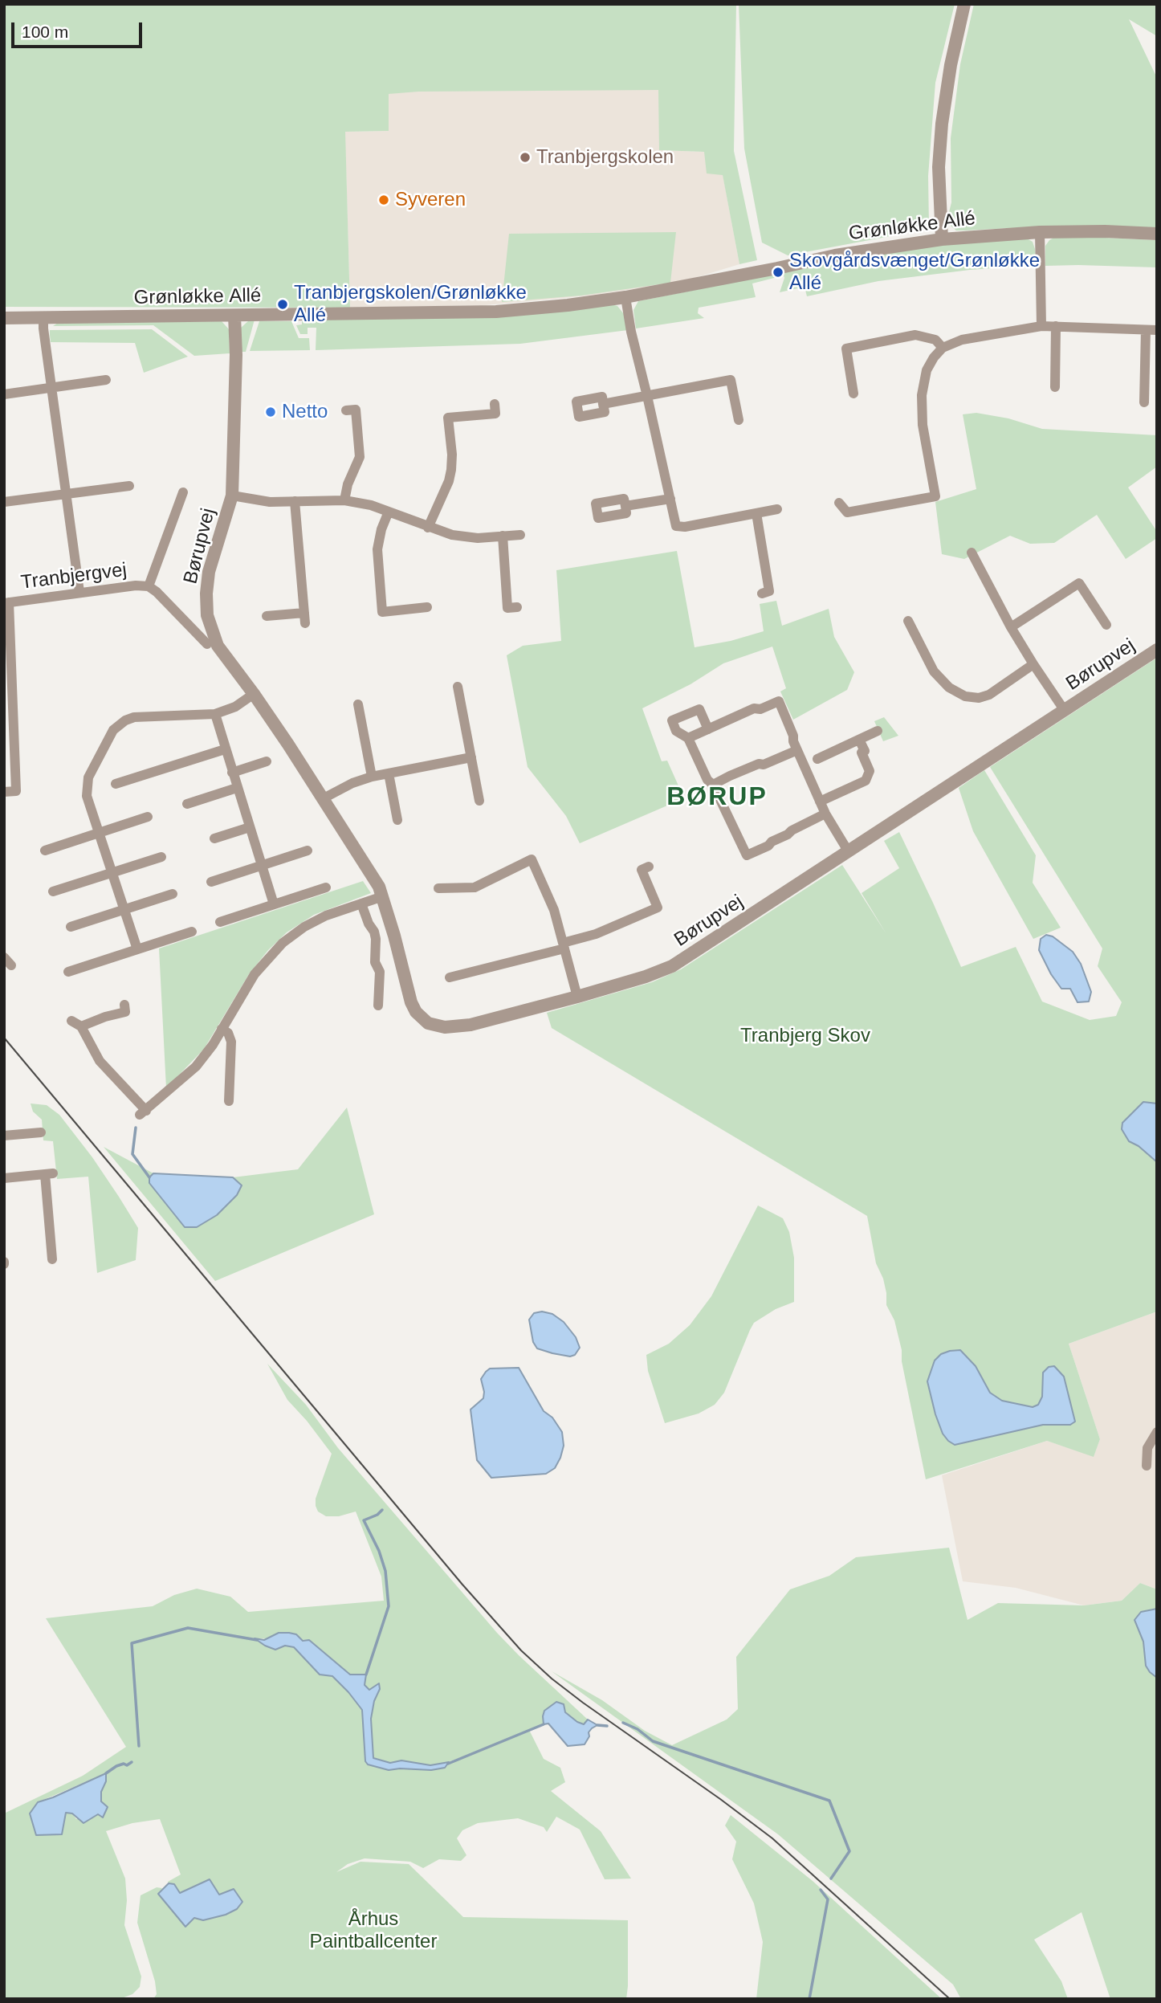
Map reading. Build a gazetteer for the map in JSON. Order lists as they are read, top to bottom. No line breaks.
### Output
{"streets":{"street":["Grønløkke Allé","Børupvej","Tranbjergvej"]},"crossings":[["Grønløkke Allé","Børupvej"]],"districts":["BØRUP"],"parks":["Tranbjerg Skov","Århus Paintballcenter"],"places":["Tranbjergskolen","Syveren","Skovgårdsvænget/Grønløkke Allé","Tranbjergskolen/Grønløkke Allé","Netto"],"scale_bar":"100 m"}
